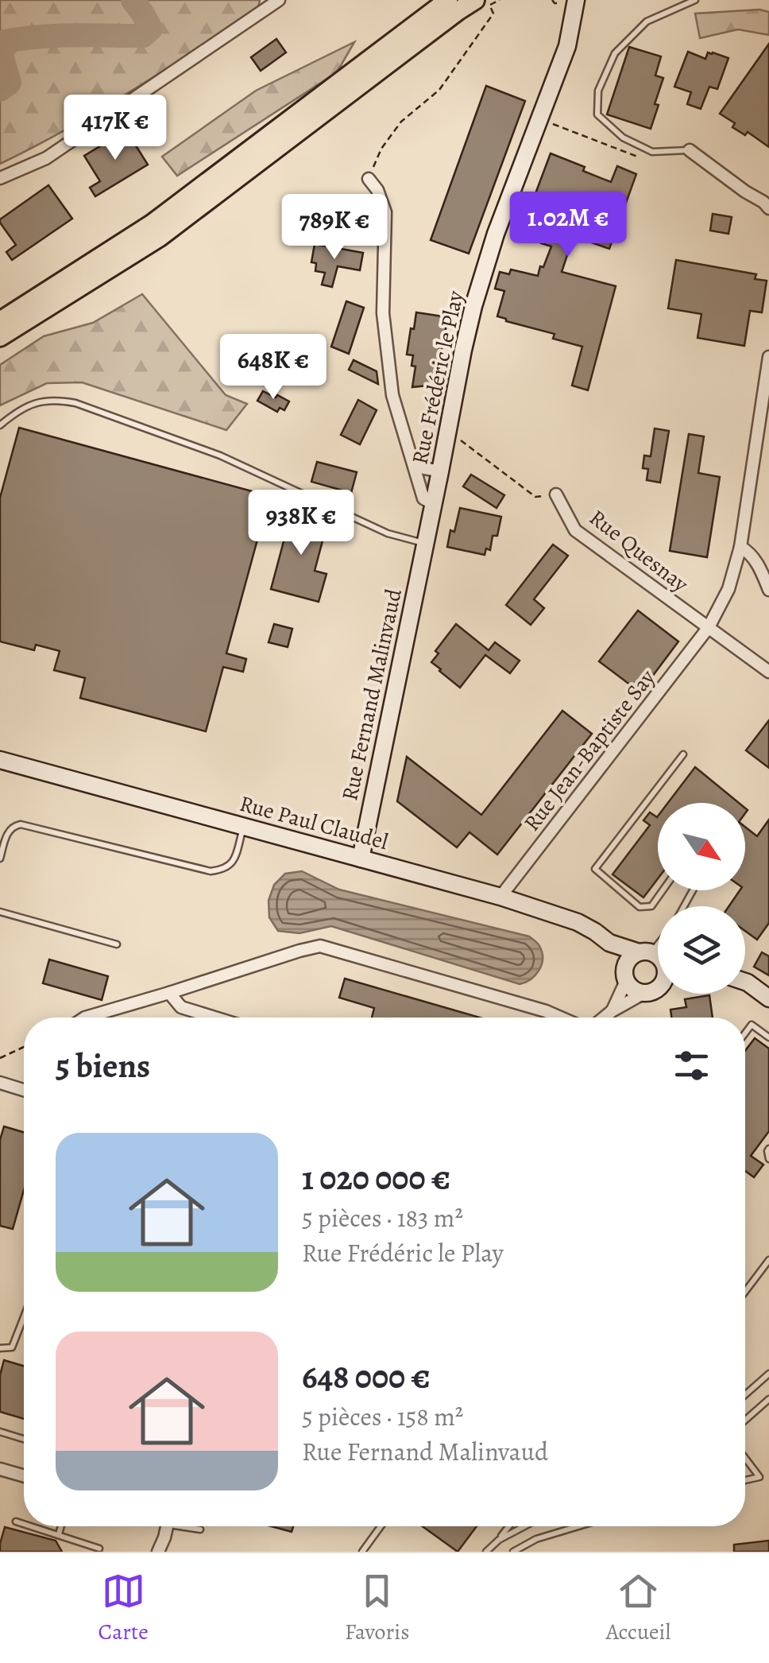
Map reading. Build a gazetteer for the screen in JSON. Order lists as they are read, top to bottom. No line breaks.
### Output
{"streets":{"street":["Rue Frédéric le Play","Rue Quesnay","Rue Fernand Malinvaud","Rue Jean-Baptiste Say","Rue Paul Claudel"]},"crossings":[["Rue Frédéric le Play","Rue Fernand Malinvaud"],["Rue Quesnay","Rue Jean-Baptiste Say"],["Rue Fernand Malinvaud","Rue Paul Claudel"],["Rue Jean-Baptiste Say","Rue Paul Claudel"]],"north":"bottom right","page":{"price":["417K €","1.02M €","789K €","648K €","938K €"],"heading":"5 biens","list":[{"name":"1 020 000 €","note":"5 pièces · 183 m² · Rue Frédéric le Play"},{"name":"648 000 €","note":"5 pièces · 158 m² · Rue Fernand Malinvaud"}],"tabs":["Carte","Favoris","Accueil"]}}
